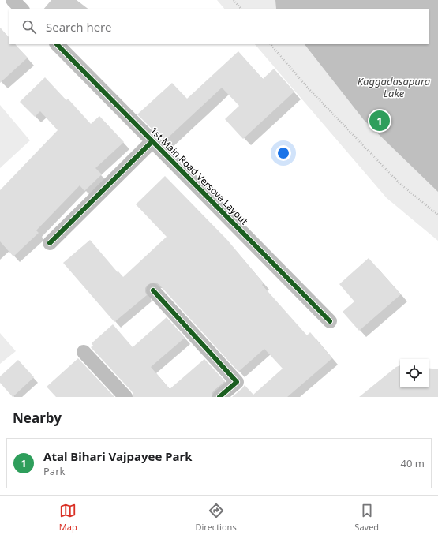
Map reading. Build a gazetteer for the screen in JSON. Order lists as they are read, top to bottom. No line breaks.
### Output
{"streets":{"street":["1st Main Road Versova Layout"]},"water":["Kaggadasapura Lake"],"page":{"search":"Search here","pins":"1","heading":"Nearby","list":[{"mark":"1","name":"Atal Bihari Vajpayee Park","note":"Park","value":"40 m"}],"nav":["Map","Directions","Saved"]}}
